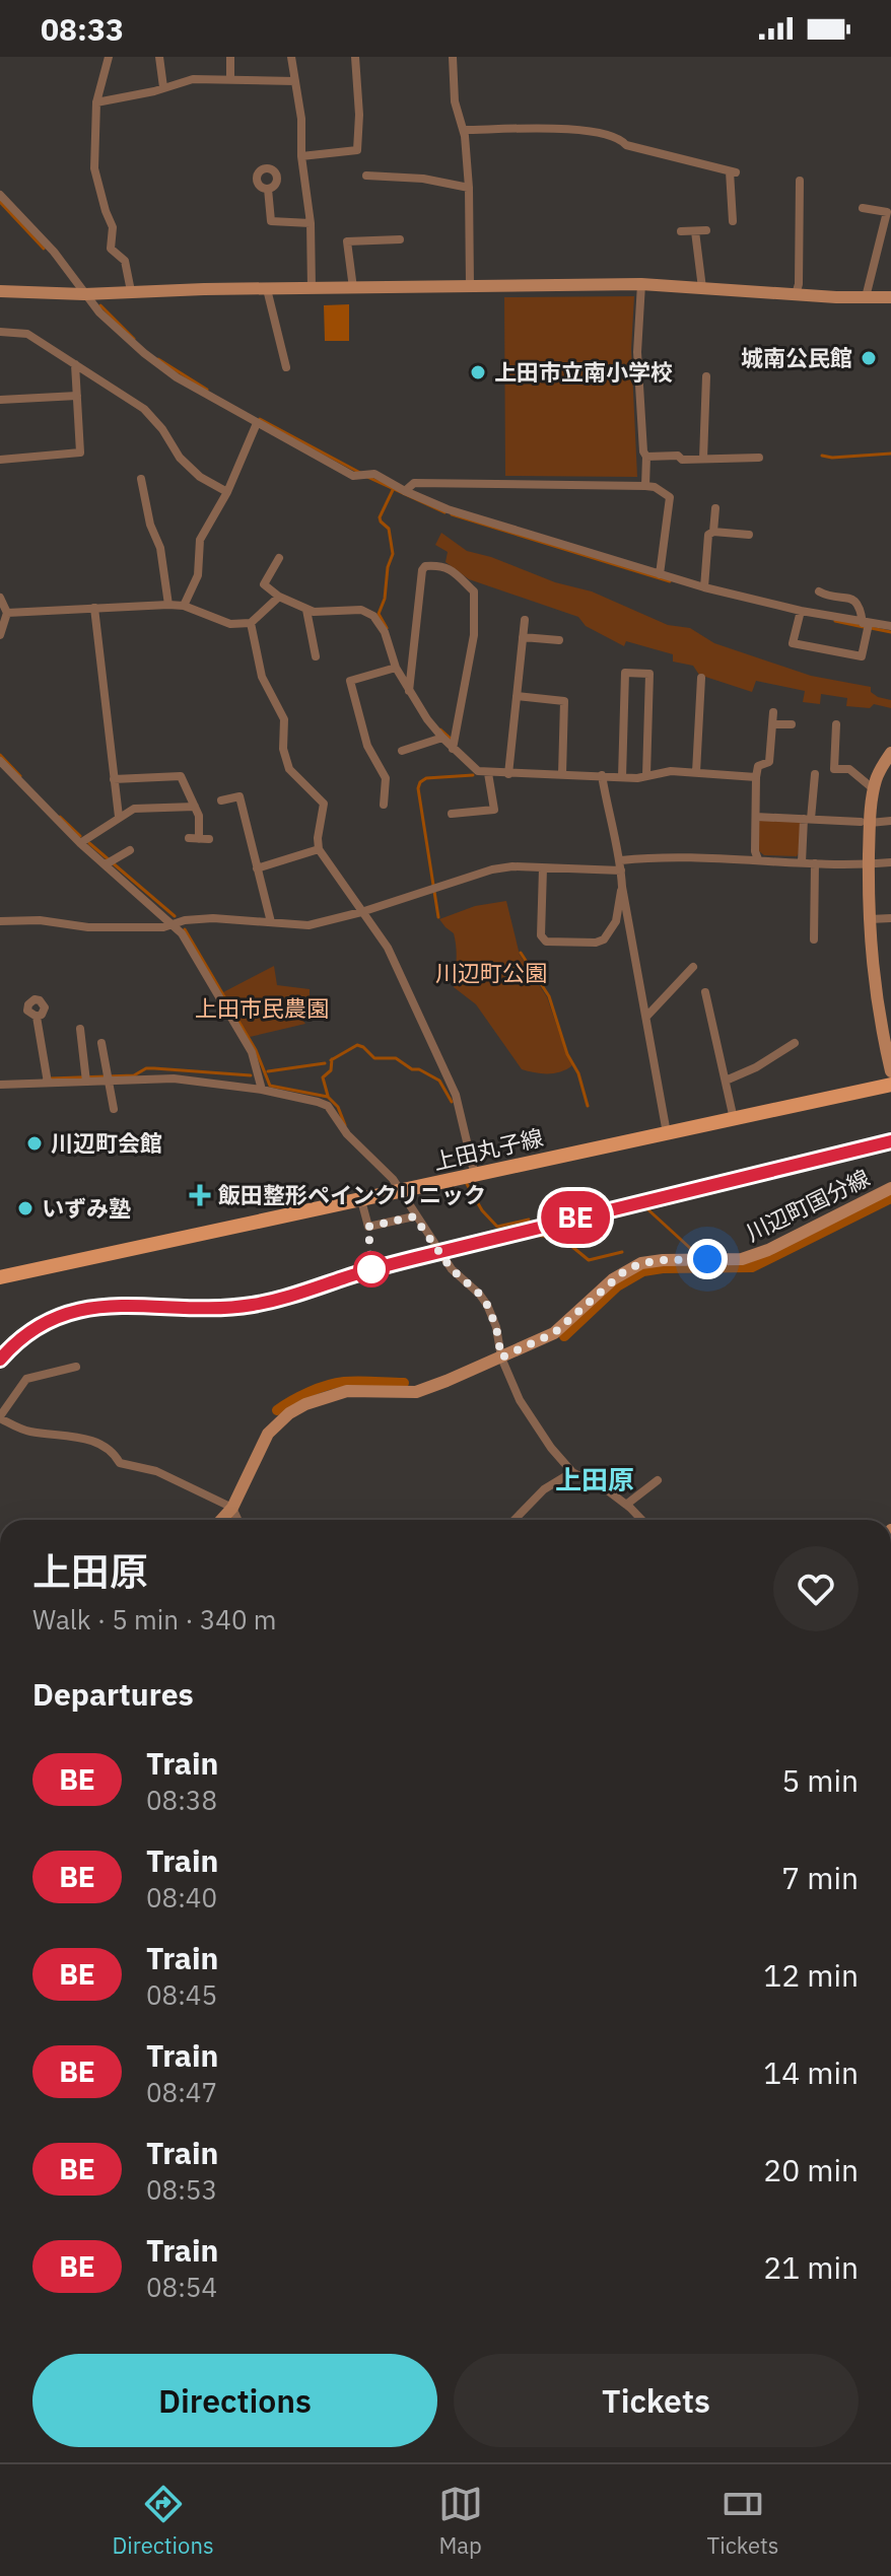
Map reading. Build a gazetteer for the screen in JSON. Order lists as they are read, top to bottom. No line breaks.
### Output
{"streets":{"main road":["上田丸子線"],"street":["川辺町国分線"]},"districts":["上田原"],"parks":["川辺町公園","上田市民農園"],"places":{"other":["城南公民館","上田市立南小学校","川辺町会館","いずみ塾"],"health":["飯田整形ペインクリニック"]},"page":{"status":"08:33","on_map":"BE","heading":[["上田原","Walk · 5 min · 340 m"],"Departures"],"list":[{"mark":"BE","name":"Train","note":"08:38","value":"5 min"},{"mark":"BE","name":"Train","note":"08:40","value":"7 min"},{"mark":"BE","name":"Train","note":"08:45","value":"12 min"},{"mark":"BE","name":"Train","note":"08:47","value":"14 min"},{"mark":"BE","name":"Train","note":"08:53","value":"20 min"},{"mark":"BE","name":"Train","note":"08:54","value":"21 min"}],"buttons":["Directions","Tickets"],"tabs":["Directions","Map","Tickets"]}}
